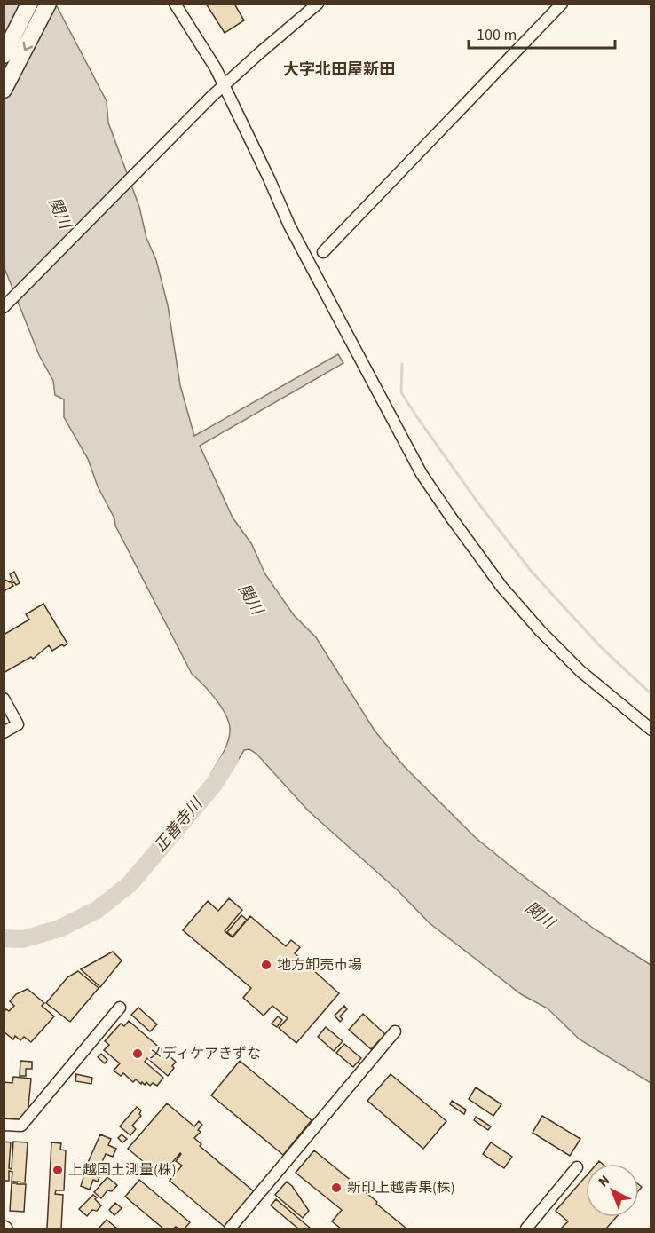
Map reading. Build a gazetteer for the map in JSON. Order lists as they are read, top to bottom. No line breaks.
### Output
{"districts":["大字北田屋新田"],"water":["関川","正善寺川"],"places":["地方卸売市場","メディケアきずな","上越国土測量(株)","新印上越青果(株)"],"scale_bar":"100 m","north":"top left"}
